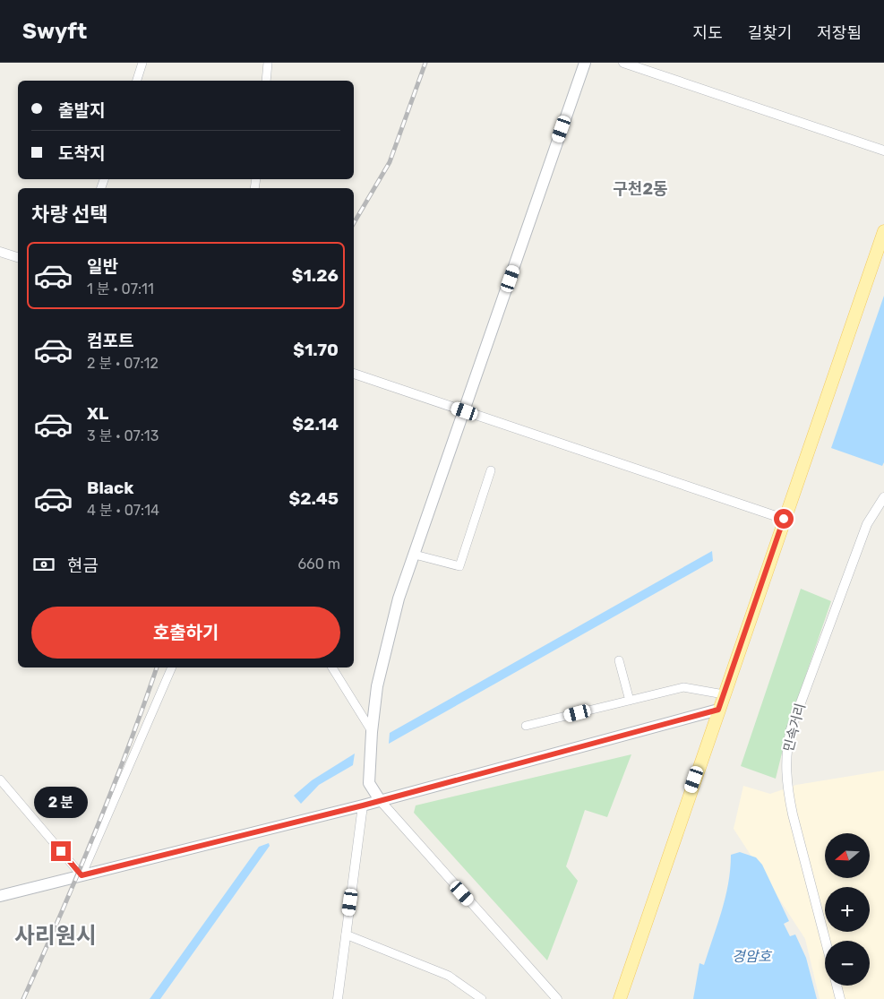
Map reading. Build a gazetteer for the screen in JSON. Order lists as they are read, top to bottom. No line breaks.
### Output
{"streets":{"street":["민속거리"]},"districts":["구천2동","사리원시"],"water":["경암호"],"north":"left","page":{"header":"Swyft","nav":["지도","길찾기","저장됨"],"banner":["출발지","도착지"],"heading":"차량 선택","list":[{"name":"일반","note":"1 분 · 07:11","value":"$1.26"},{"name":"컴포트","note":"2 분 · 07:12","value":"$1.70"},{"name":"XL","note":"3 분 · 07:13","value":"$2.14"},{"name":"Black","note":"4 분 · 07:14","value":"$2.45"}],"pay":["현금","660 m"],"buttons":"호출하기","bubble":"2 분","map_buttons":["+","−"]}}
